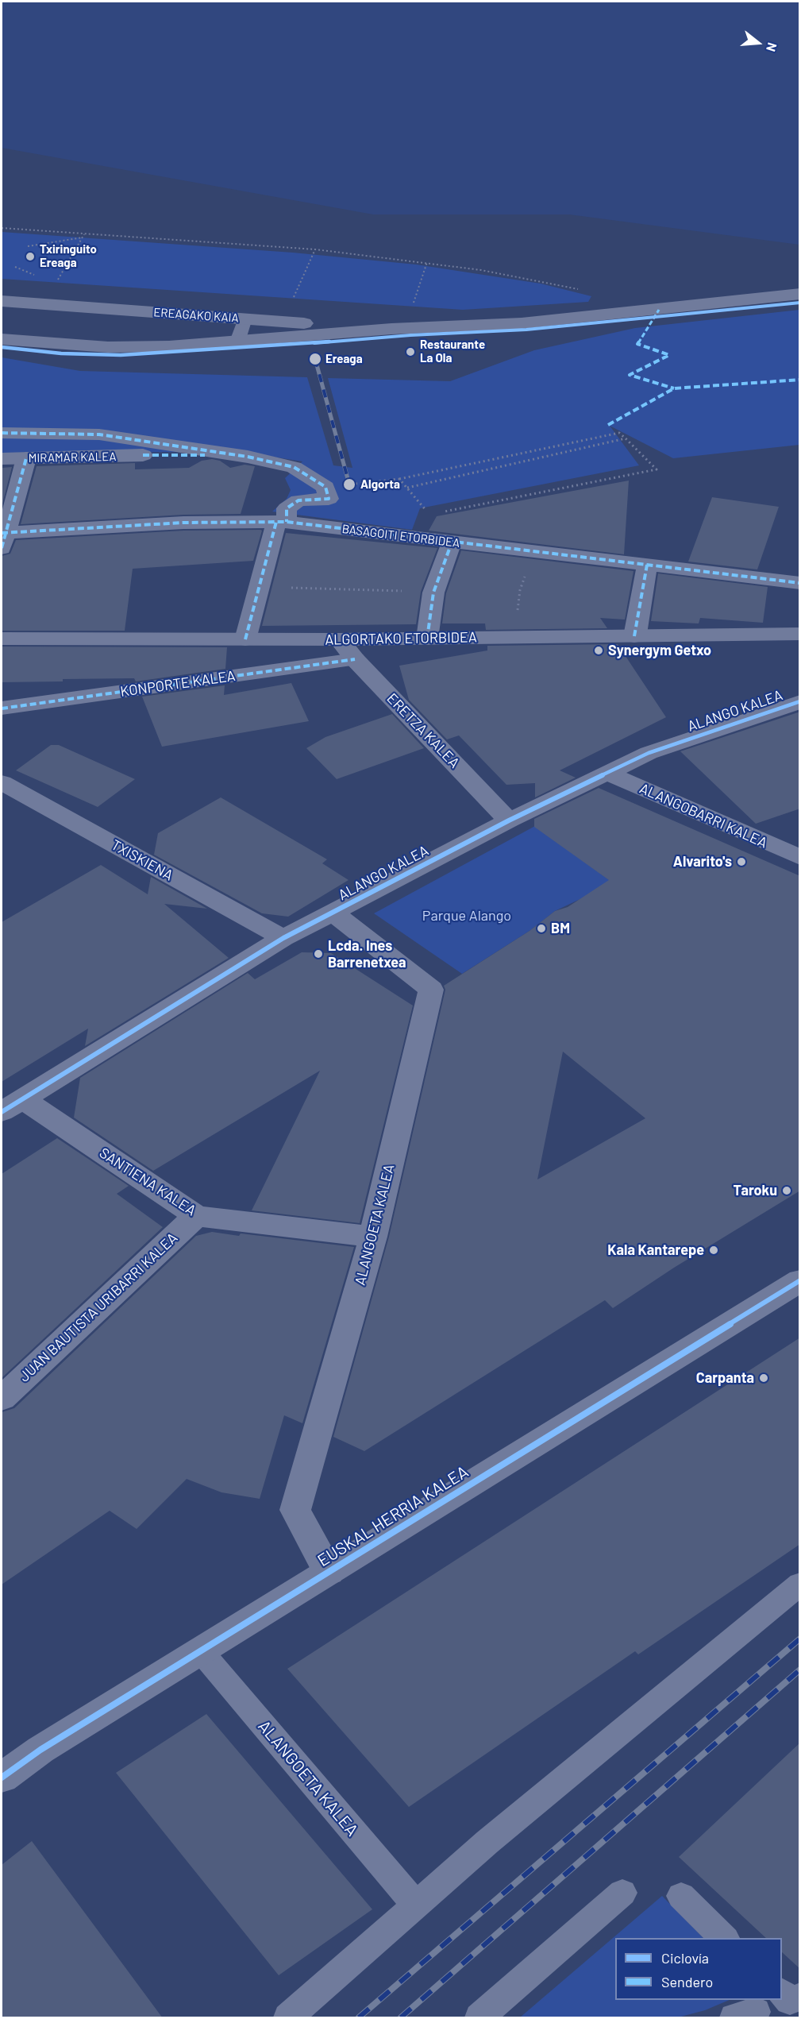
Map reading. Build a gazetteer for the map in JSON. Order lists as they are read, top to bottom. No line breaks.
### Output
{"streets":{"street":["EREAGAKO KAIA","MIRAMAR KALEA","BASAGOITI ETORBIDEA","ALGORTAKO ETORBIDEA","KONPORTE KALEA","ALANGO KALEA","ERETZA KALEA","ALANGOBARRI KALEA","TXISKIENA","SANTIENA KALEA","ALANGOETA KALEA","JUAN BAUTISTA URIBARRI KALEA","EUSKAL HERRIA KALEA"]},"crossings":[["ALGORTAKO ETORBIDEA","ERETZA KALEA"],["KONPORTE KALEA","ERETZA KALEA"],["ALANGO KALEA","ERETZA KALEA"],["ALANGO KALEA","ALANGOBARRI KALEA"],["ALANGO KALEA","TXISKIENA"],["ALANGO KALEA","SANTIENA KALEA"],["ALANGO KALEA","ALANGOETA KALEA"],["SANTIENA KALEA","ALANGOETA KALEA"],["SANTIENA KALEA","JUAN BAUTISTA URIBARRI KALEA"],["ALANGOETA KALEA","EUSKAL HERRIA KALEA"]],"parks":["Parque Alango"],"places":["Txiringuito Ereaga","Restaurante La Ola","Ereaga","Algorta","Synergym Getxo","Alvarito's","BM","Lcda. Ines Barrenetxea","Taroku","Kala Kantarepe","Carpanta"],"legend":["Ciclovía","Sendero"],"north":"right"}
